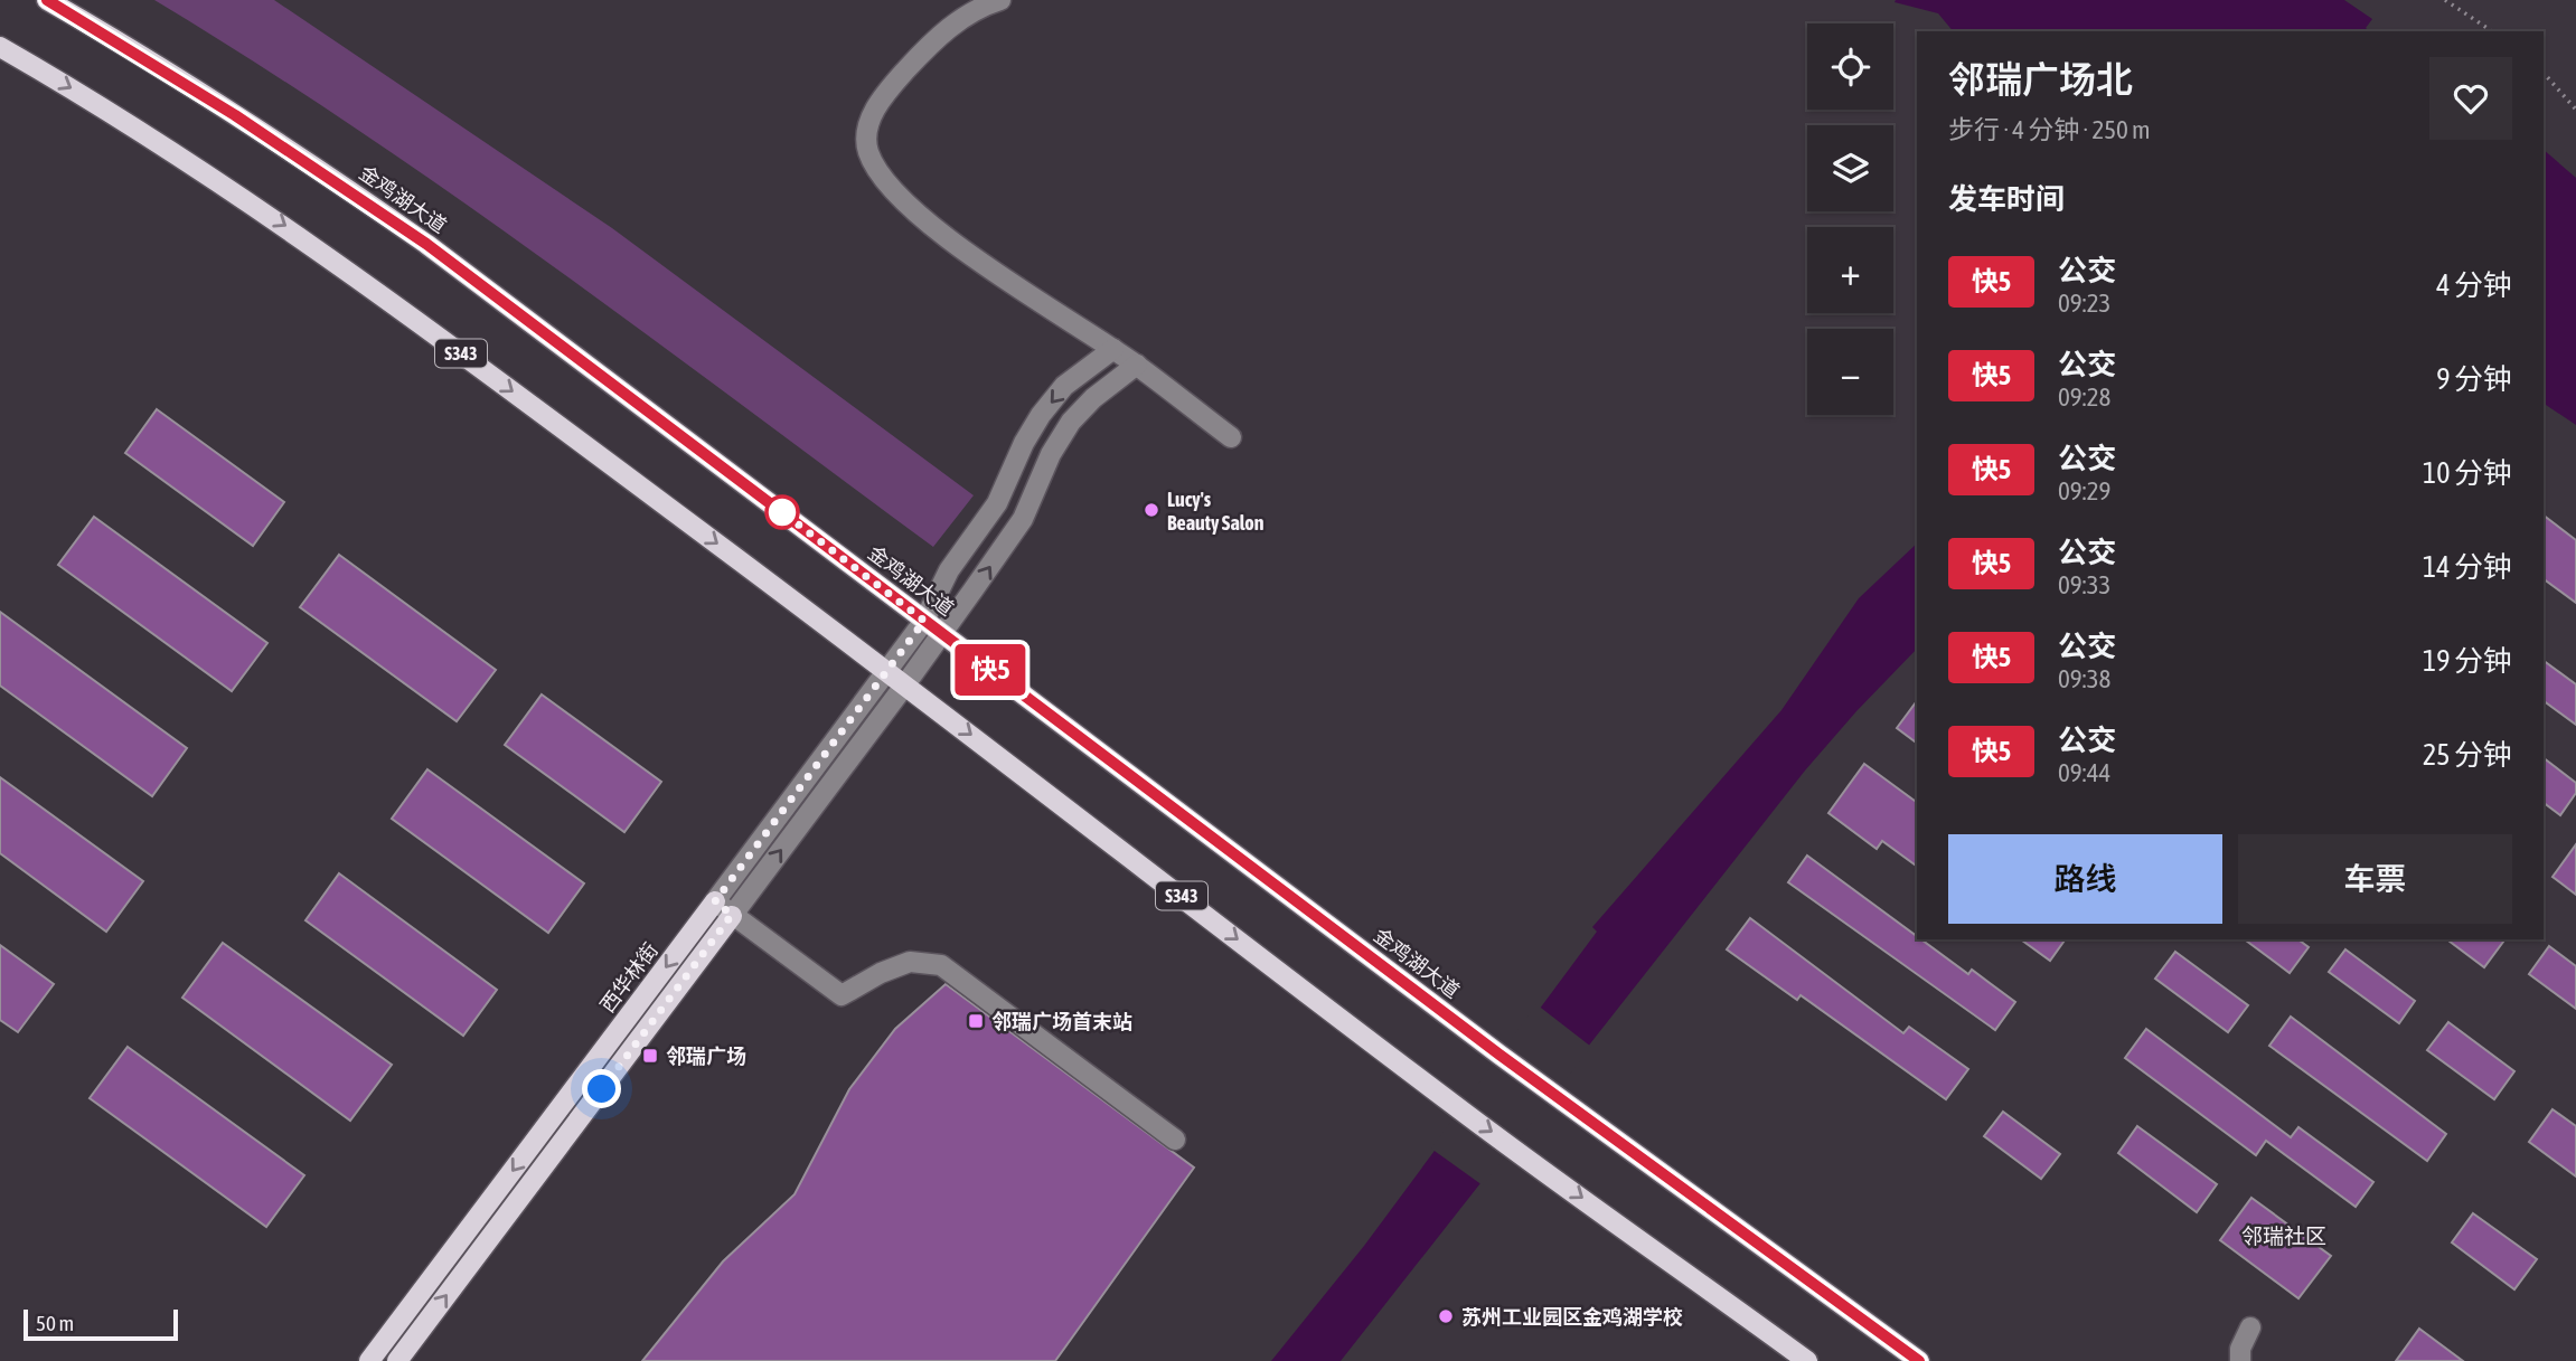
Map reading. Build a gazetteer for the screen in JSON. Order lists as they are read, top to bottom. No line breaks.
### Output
{"streets":{"main road":["金鸡湖大道","S343","西华林街"]},"crossings":[["金鸡湖大道","西华林街"],["S343","西华林街"]],"districts":["邻瑞社区"],"places":{"other":["Lucy's Beauty Salon","苏州工业园区金鸡湖学校"],"transit":["邻瑞广场首末站","邻瑞广场"]},"lines":["bus line 快5"],"scale_bar":"50 m","page":{"on_map":"快5","map_buttons":["+","−"],"heading":[["邻瑞广场北","步行 · 4 分钟 · 250 m"],"发车时间"],"list":[{"mark":"快5","name":"公交","note":"09:23","value":"4 分钟"},{"mark":"快5","name":"公交","note":"09:28","value":"9 分钟"},{"mark":"快5","name":"公交","note":"09:29","value":"10 分钟"},{"mark":"快5","name":"公交","note":"09:33","value":"14 分钟"},{"mark":"快5","name":"公交","note":"09:38","value":"19 分钟"},{"mark":"快5","name":"公交","note":"09:44","value":"25 分钟"}],"buttons":["路线","车票"],"scale":"50 m"}}
